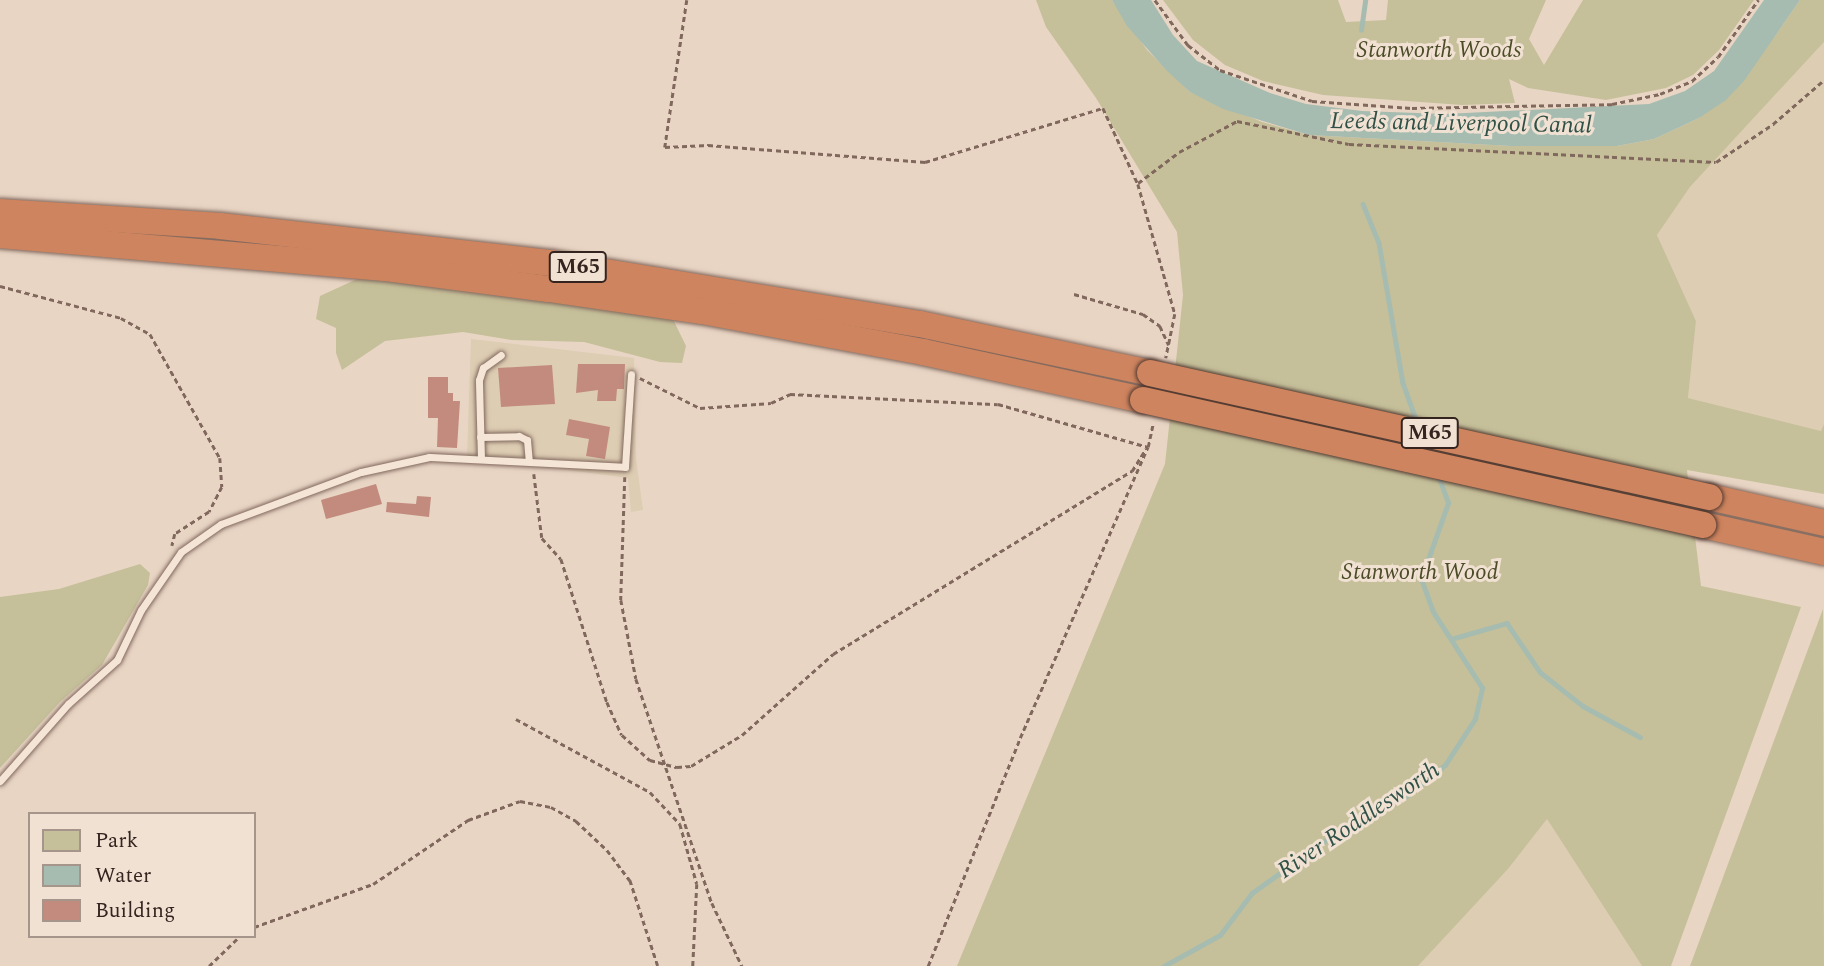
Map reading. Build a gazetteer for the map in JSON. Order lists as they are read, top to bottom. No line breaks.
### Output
{"streets":{"highway":["M65"]},"water":["Leeds and Liverpool Canal","River Roddlesworth"],"parks":["Stanworth Woods","Stanworth Wood"],"legend":["Park","Water","Building"]}
